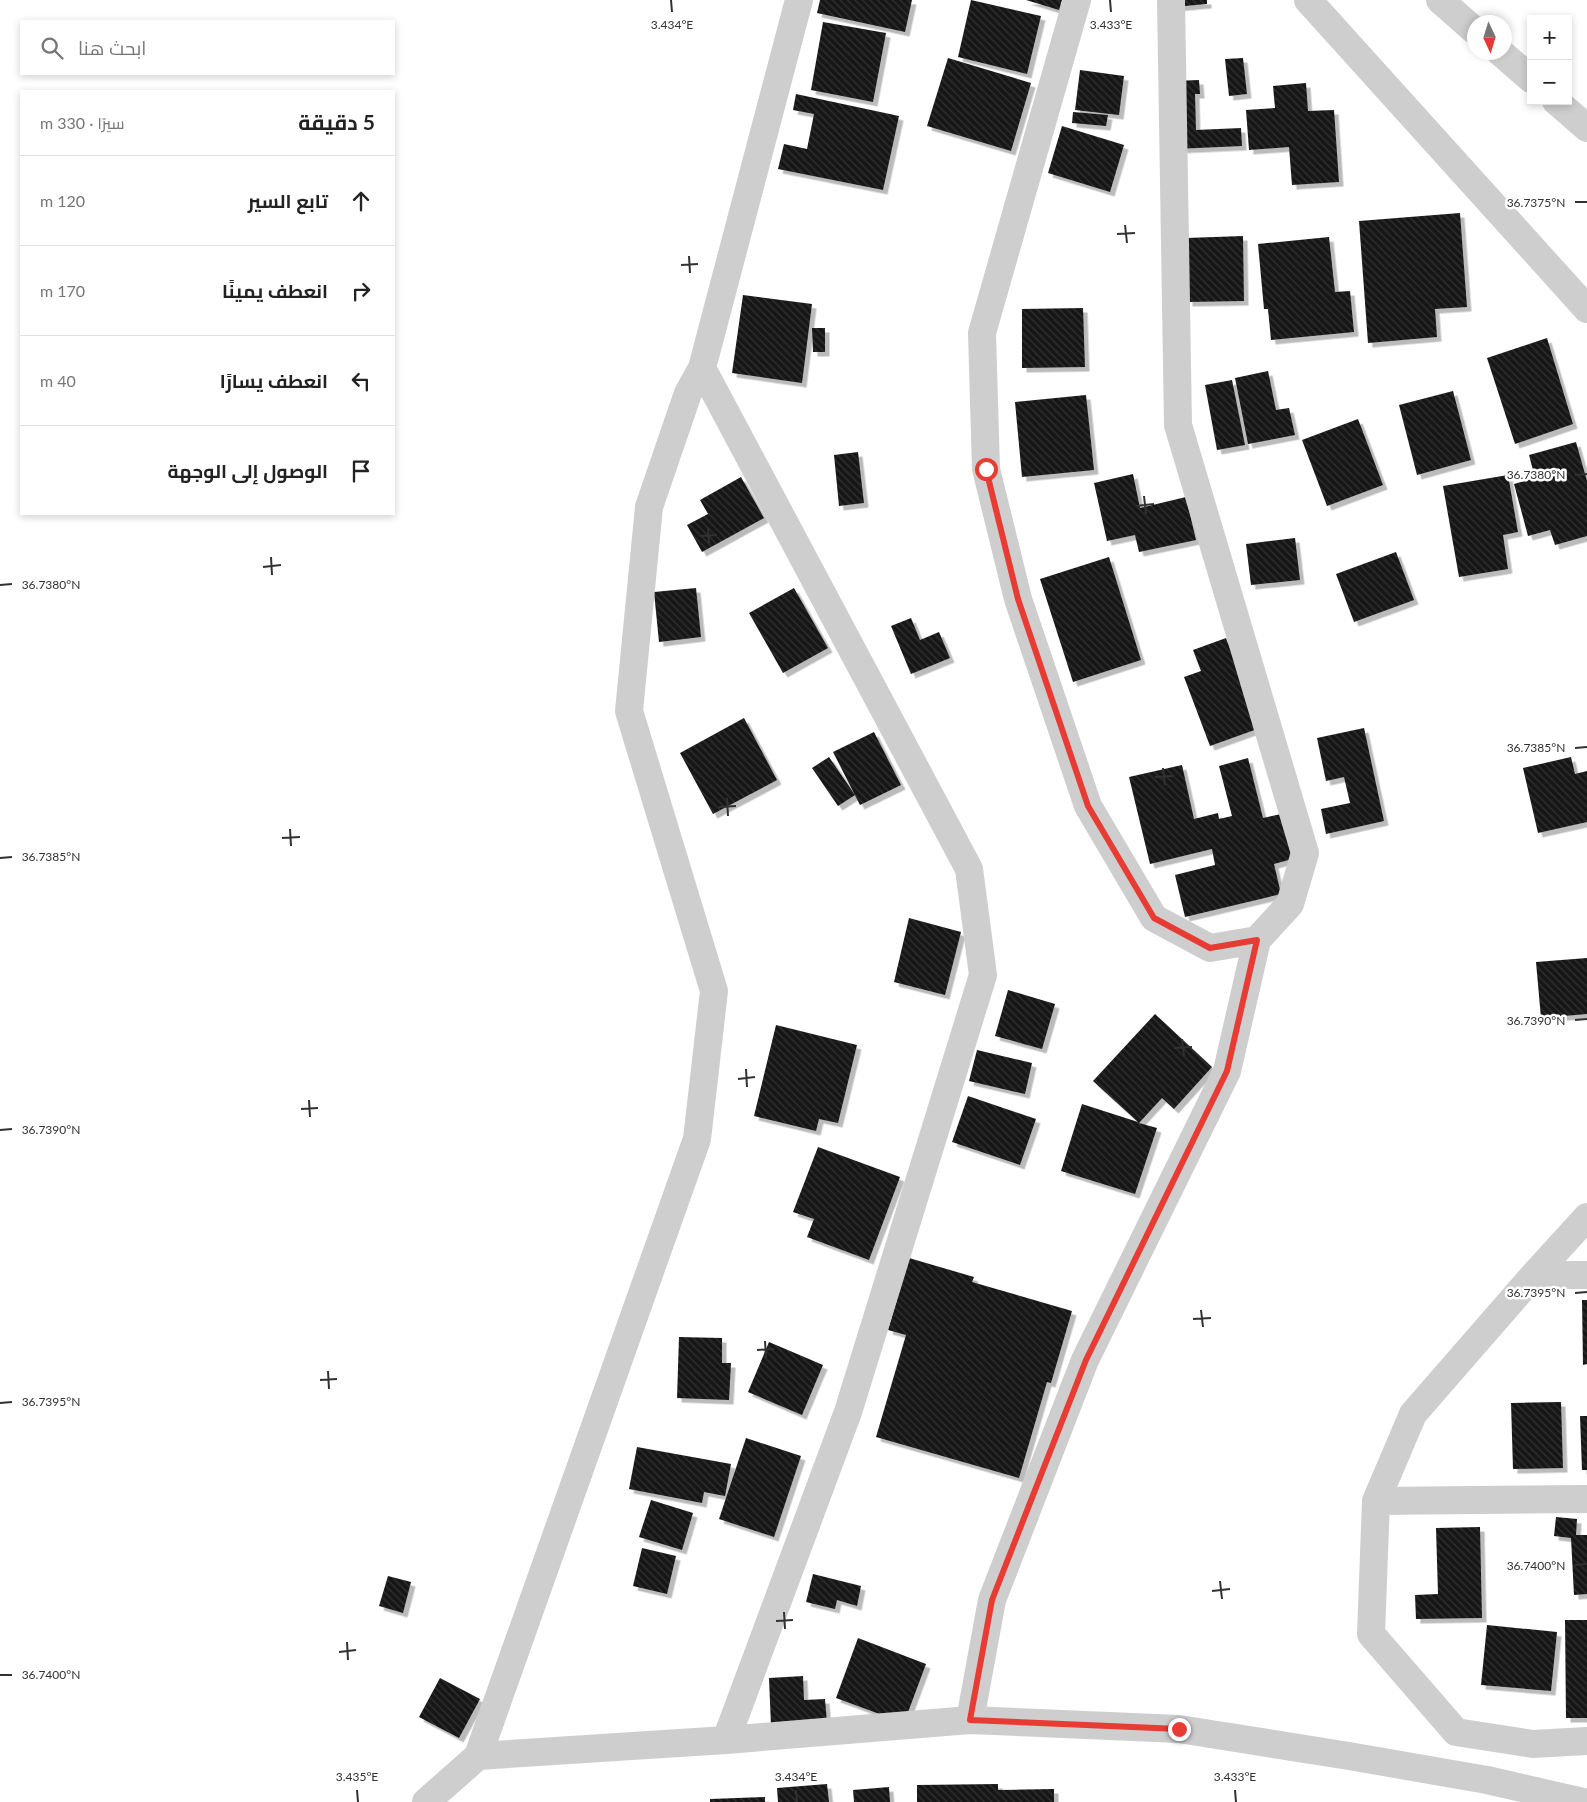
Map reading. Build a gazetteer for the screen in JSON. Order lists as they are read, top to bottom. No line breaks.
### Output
{"north":"bottom","page":{"map_buttons":["+","−"],"search":"ابحث هنا","heading":["5 دقيقة","سيرًا · 330 m"],"list":[["تابع السير","120 m"],["انعطف يمينًا","170 m"],["انعطف يسارًا","40 m"],"الوصول إلى الوجهة"]},"coordinates":["3.434°E","3.433°E","36.7375°N","36.7380°N","36.7385°N","36.7390°N","36.7395°N","36.7400°N","3.435°E"]}
